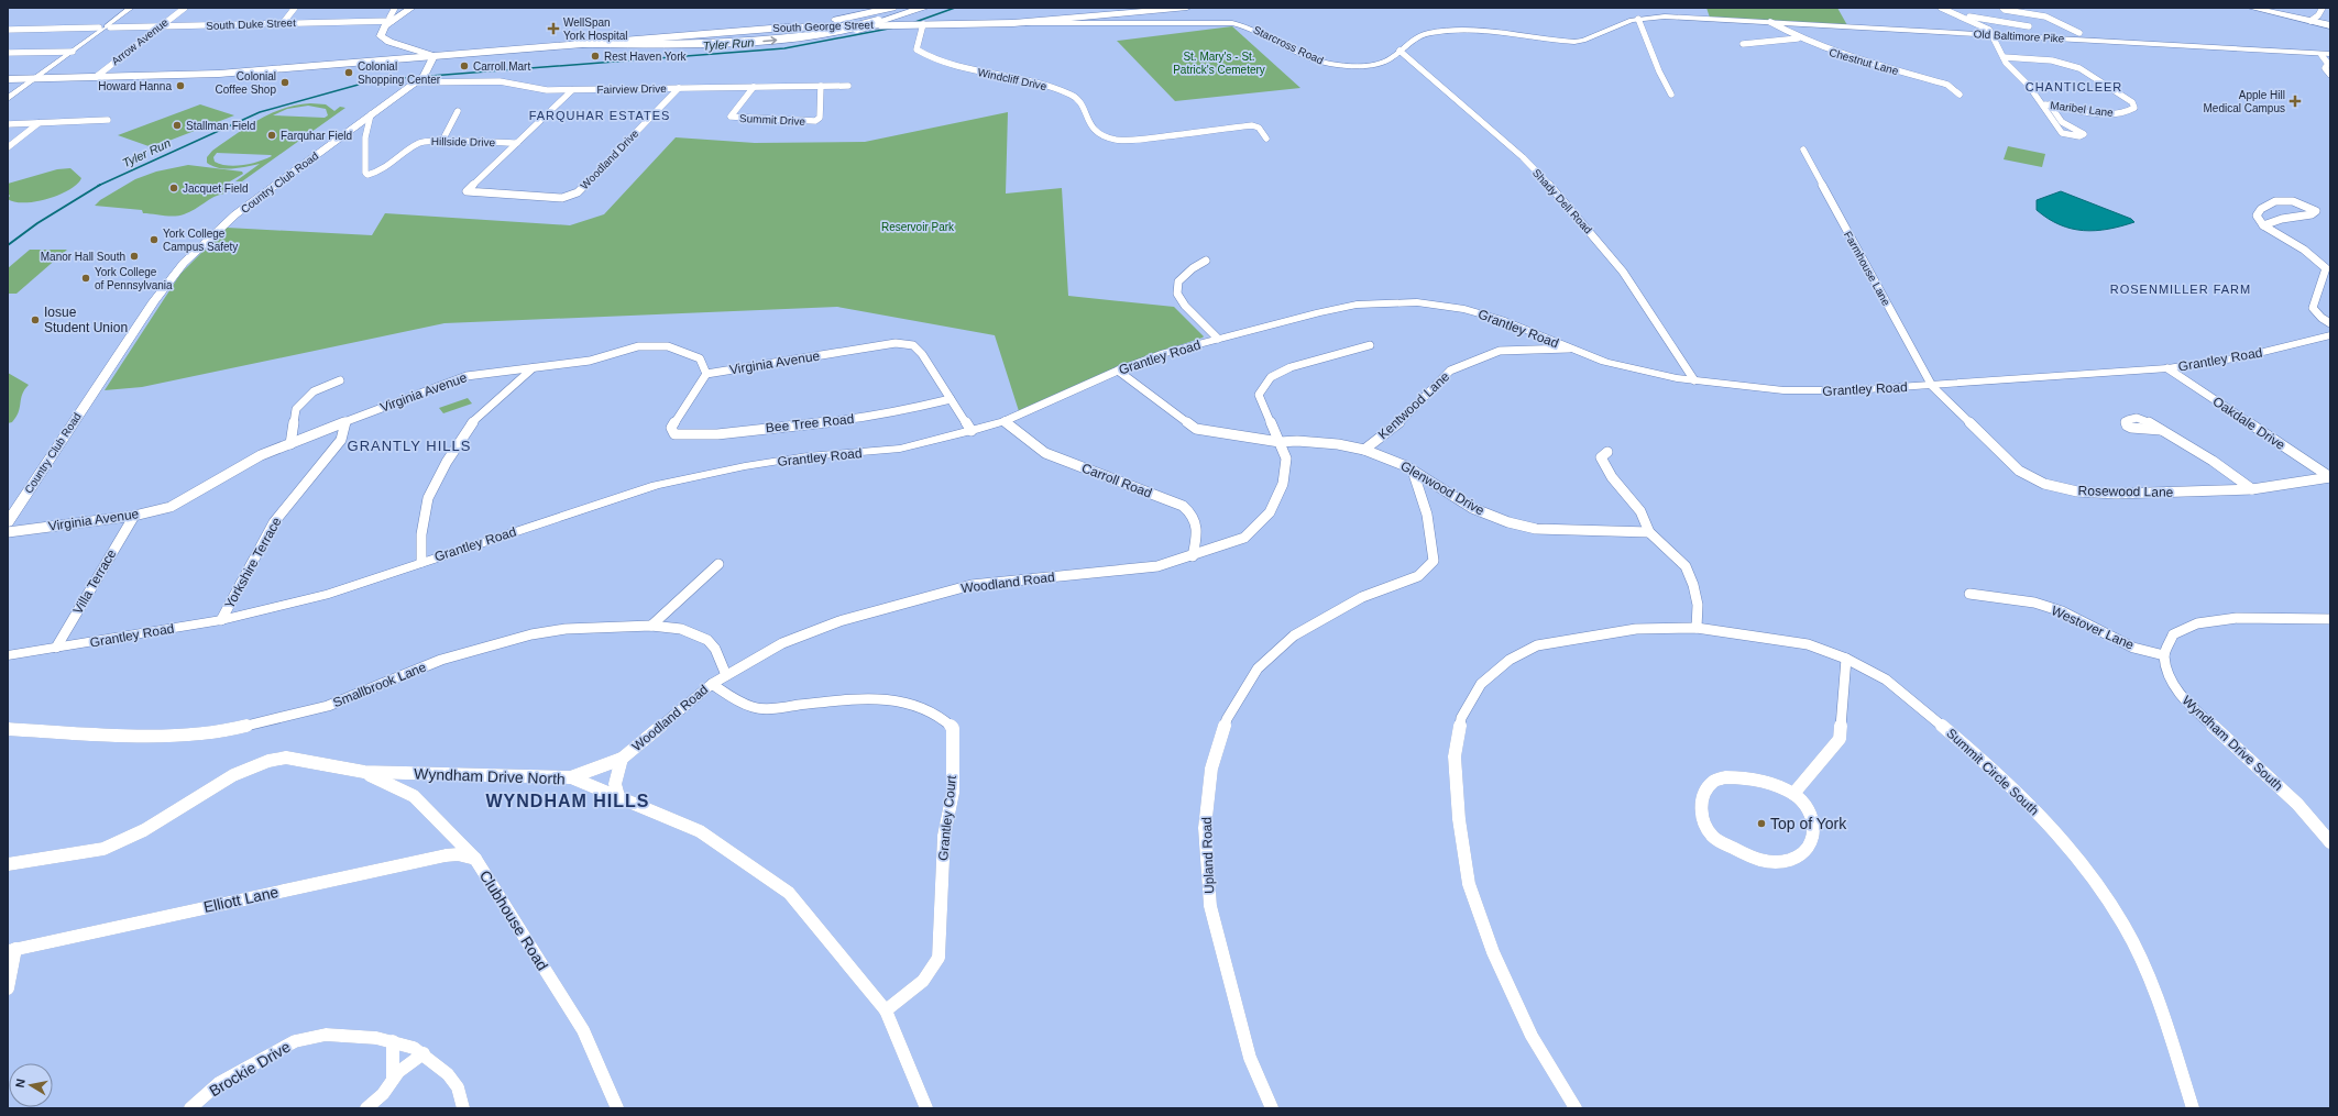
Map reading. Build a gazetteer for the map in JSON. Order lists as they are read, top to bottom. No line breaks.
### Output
{"streets":{"main road":["South George Street","Country Club Road"],"street":["South Duke Street","Old Baltimore Pike","Arrow Avenue","Starcross Road","Chestnut Lane","Windcliff Drive","Fairview Drive","Maribel Lane","Summit Drive","Hillside Drive","Woodland Drive","Shady Dell Road","Farmhouse Lane","Grantley Road","Virginia Avenue","Kentwood Lane","Bee Tree Road","Oakdale Drive","Carroll Road","Glenwood Drive","Rosewood Lane","Yorkshire Terrace","Villa Terrace","Woodland Road","Westover Lane","Smallbrook Lane","Wyndham Drive South","Summit Circle South","Wyndham Drive North","Grantley Court","Upland Road","Elliott Lane","Clubhouse Road","Brockie Drive"]},"crossings":[["South Duke Street","Arrow Avenue"],["South George Street","Arrow Avenue"],["South George Street","Starcross Road"],["South George Street","Windcliff Drive"],["South George Street","Country Club Road"],["Old Baltimore Pike","Starcross Road"],["Old Baltimore Pike","Chestnut Lane"],["Starcross Road","Shady Dell Road"],["Fairview Drive","Summit Drive"],["Fairview Drive","Woodland Drive"],["Fairview Drive","Country Club Road"],["Hillside Drive","Woodland Drive"],["Hillside Drive","Country Club Road"],["Shady Dell Road","Grantley Road"],["Farmhouse Lane","Grantley Road"],["Farmhouse Lane","Rosewood Lane"],["Grantley Road","Kentwood Lane"],["Grantley Road","Oakdale Drive"],["Grantley Road","Carroll Road"],["Grantley Road","Glenwood Drive"],["Grantley Road","Rosewood Lane"],["Grantley Road","Yorkshire Terrace"],["Grantley Road","Villa Terrace"],["Virginia Avenue","Bee Tree Road"],["Virginia Avenue","Yorkshire Terrace"],["Virginia Avenue","Villa Terrace"],["Kentwood Lane","Glenwood Drive"],["Oakdale Drive","Rosewood Lane"],["Carroll Road","Woodland Road"],["Glenwood Drive","Woodland Road"],["Glenwood Drive","Upland Road"],["Woodland Road","Smallbrook Lane"],["Woodland Road","Wyndham Drive North"],["Woodland Road","Grantley Court"],["Westover Lane","Wyndham Drive South"],["Wyndham Drive North","Grantley Court"],["Wyndham Drive North","Clubhouse Road"],["Elliott Lane","Clubhouse Road"]],"districts":["CHANTICLEER","FARQUHAR ESTATES","ROSENMILLER FARM","GRANTLY HILLS","WYNDHAM HILLS"],"water":["Tyler Run"],"parks":["St. Mary's - St. Patrick's Cemetery","Reservoir Park"],"places":{"health":["WellSpan York Hospital","Apple Hill Medical Campus"],"other":["Rest Haven York","Carroll Mart","Colonial Shopping Center","Colonial Coffee Shop","Howard Hanna","Stallman Field","Farquhar Field","Jacquet Field","York College Campus Safety","Manor Hall South","York College of Pennsylvania","Iosue Student Union","Top of York"]},"north":"left"}
